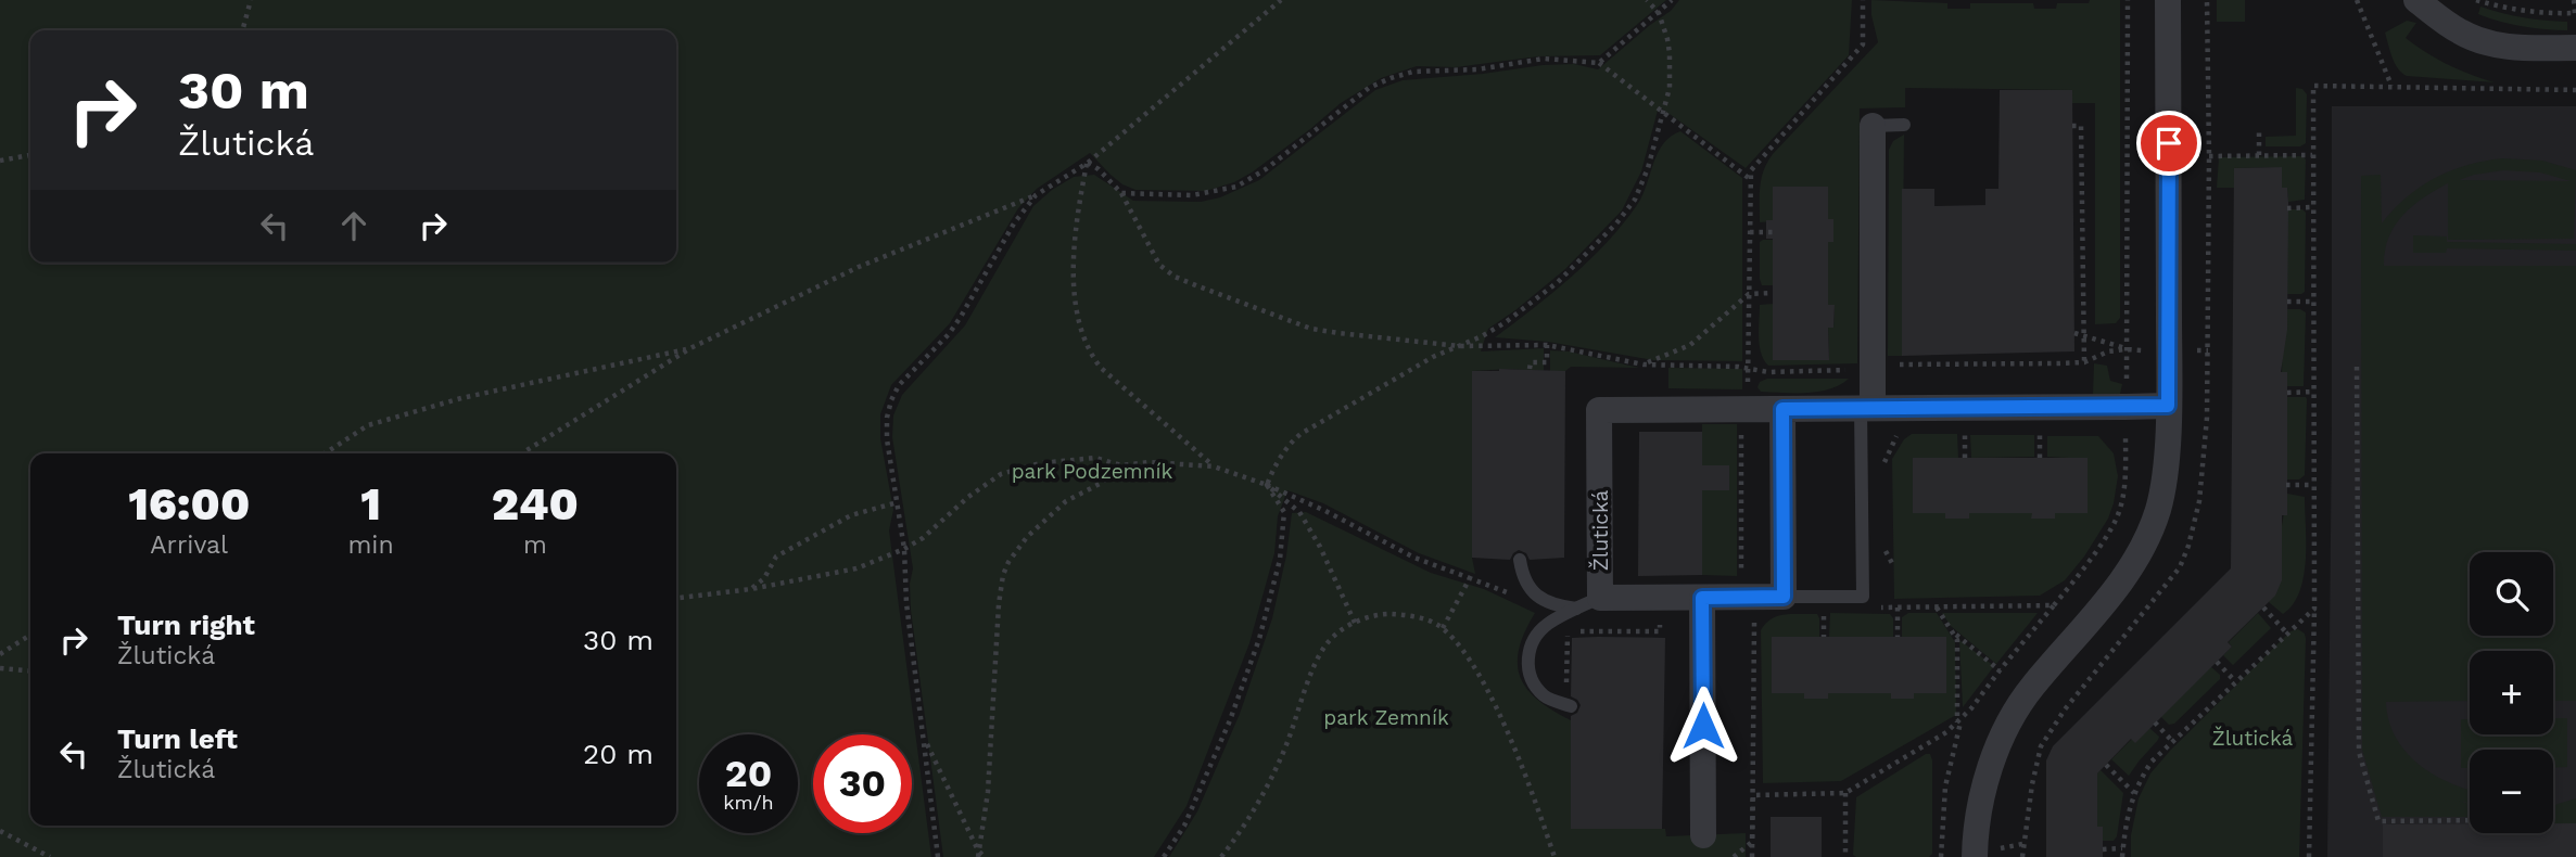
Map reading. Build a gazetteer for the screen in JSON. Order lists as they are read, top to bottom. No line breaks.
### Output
{"streets":{"street":["Žlutická"]},"parks":["park Podzemník","park Zemník","Žlutická"],"page":{"turn":["30 m","Žlutická"],"eta":["16:00","Arrival","1","min","240","m"],"map_buttons":["+","−"],"list":[{"name":"Turn right","note":"Žlutická","value":"30 m"},{"name":"Turn left","note":"Žlutická","value":"20 m"}],"speed":"20 km/h","limit":"30"}}
